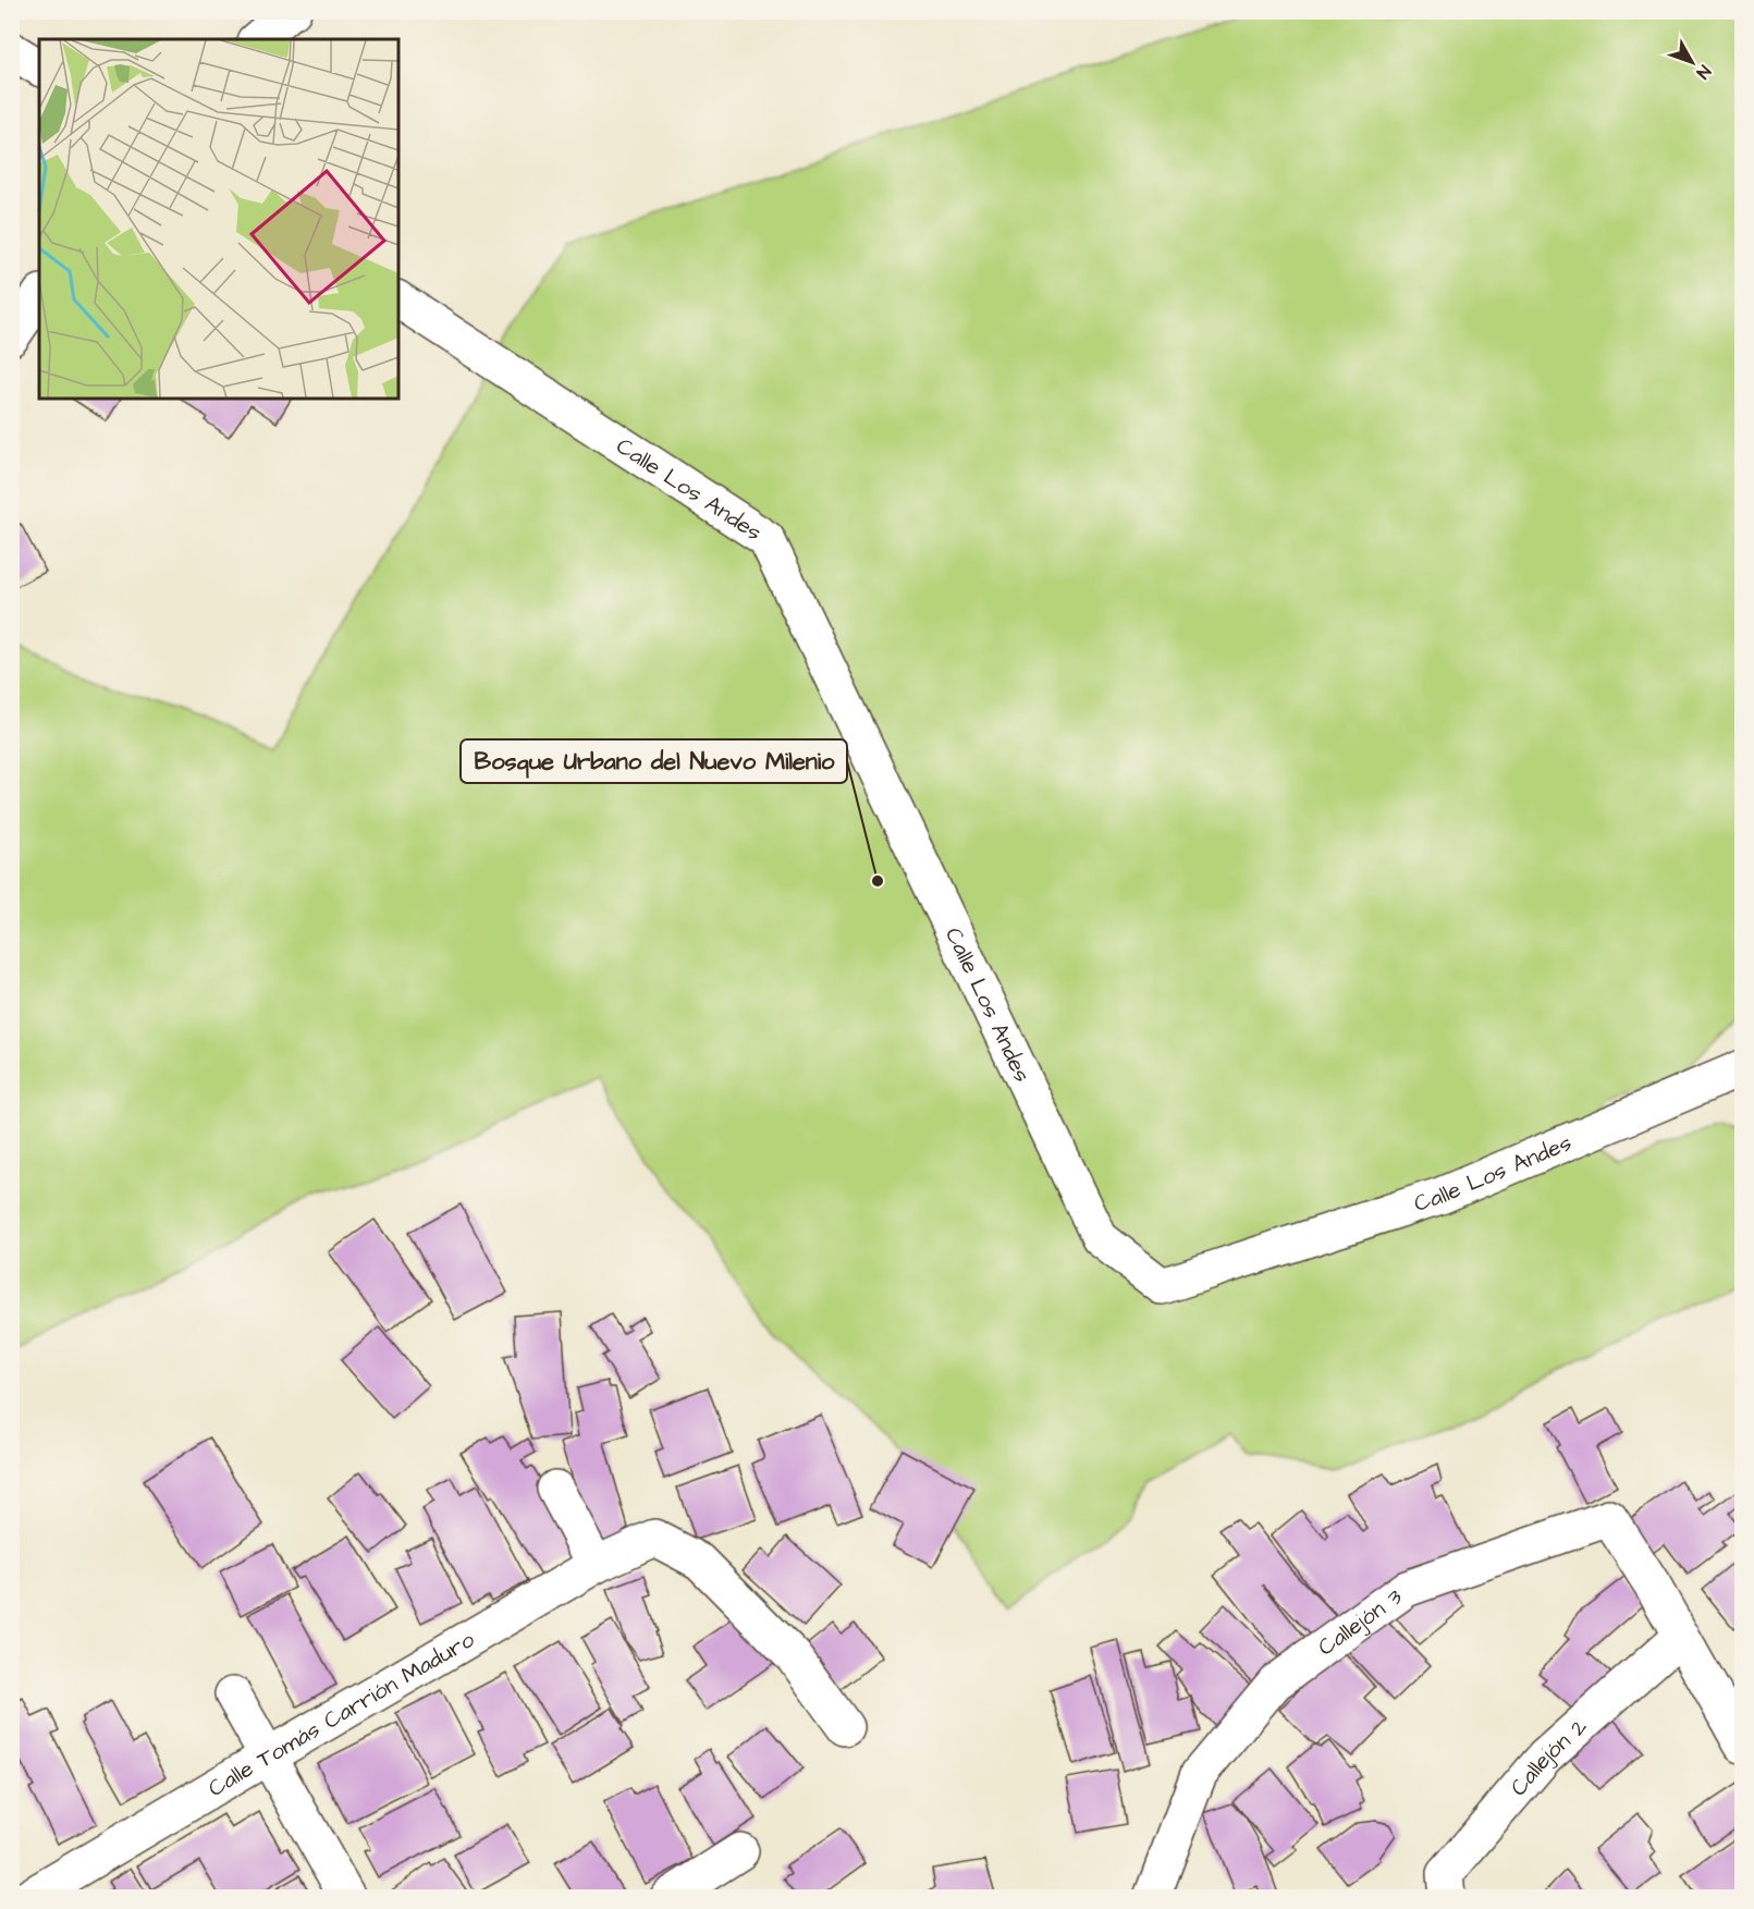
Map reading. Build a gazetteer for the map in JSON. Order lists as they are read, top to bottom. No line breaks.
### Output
{"streets":{"street":["Calle Los Andes","Callejón 3","Calle Tomás Carrión Maduro","Callejón 2"]},"crossings":[["Callejón 3","Callejón 2"]],"places":["Bosque Urbano del Nuevo Milenio"],"north":"bottom right"}
